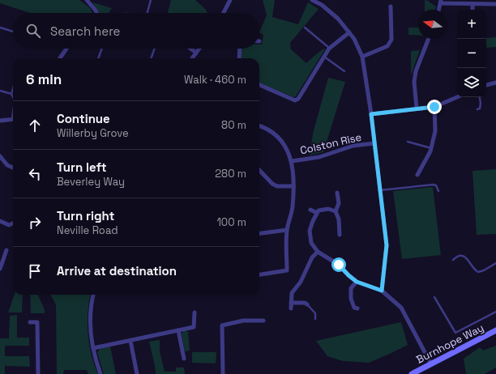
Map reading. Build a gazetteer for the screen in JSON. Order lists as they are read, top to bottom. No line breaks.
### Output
{"streets":{"main road":["Burnhope Way"],"street":["Colston Rise"]},"north":"left","page":{"map_buttons":["+","−"],"search":"Search here","heading":["6 min","Walk · 460 m"],"list":[["Continue","Willerby Grove","80 m"],["Turn left","Beverley Way","280 m"],["Turn right","Neville Road","100 m"],"Arrive at destination"]}}
